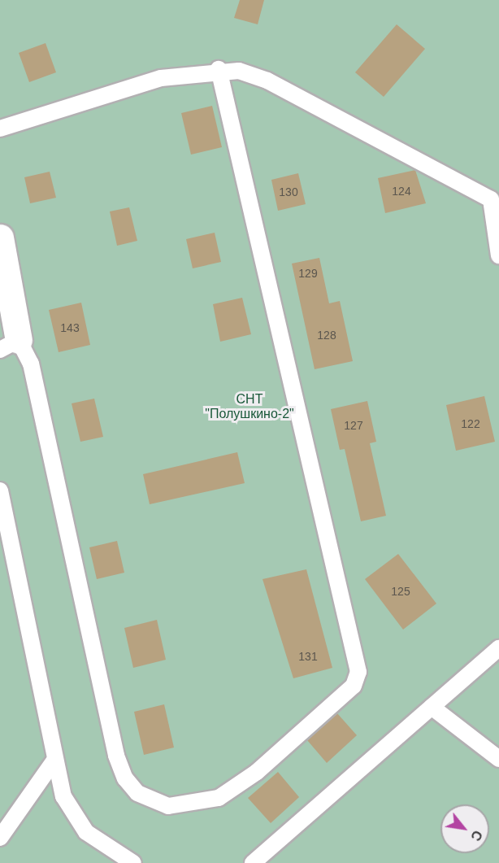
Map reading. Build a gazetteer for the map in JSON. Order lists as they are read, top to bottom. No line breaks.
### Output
{"parks":["СНТ \"Полушкино-2\""],"house_numbers":["124","130","129","143","128","122","127","125","131"],"north":"bottom right"}
